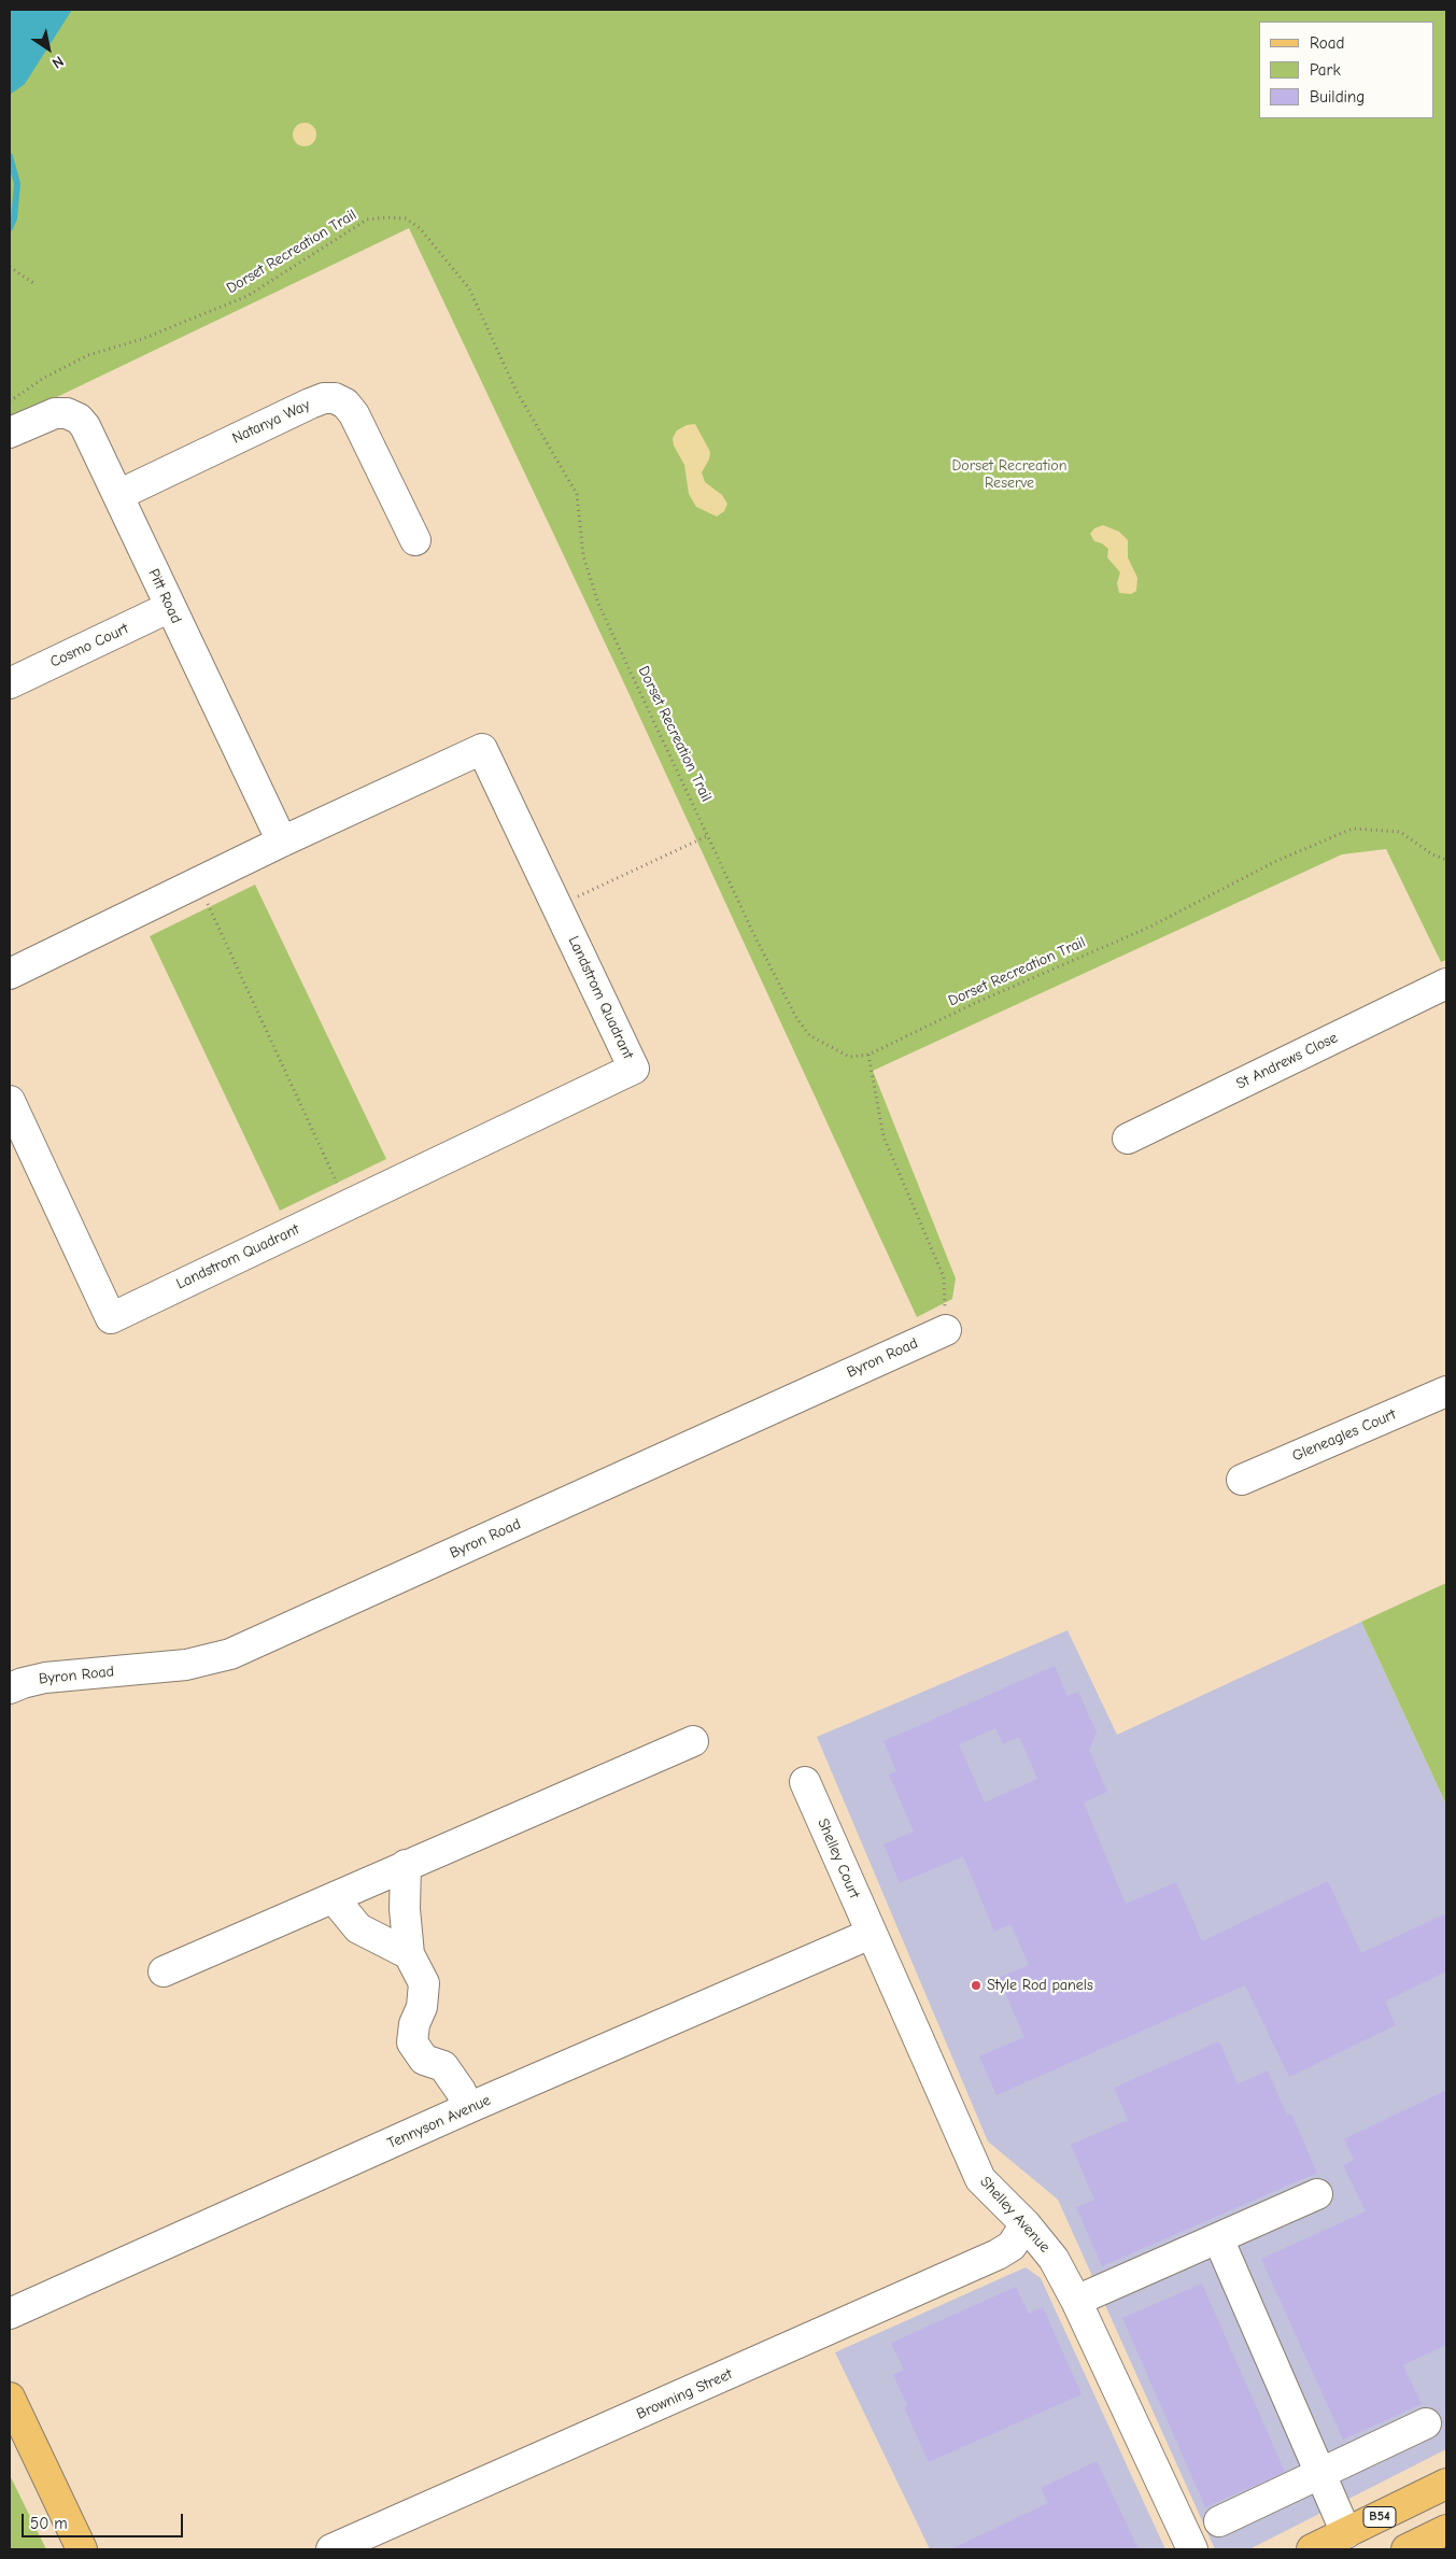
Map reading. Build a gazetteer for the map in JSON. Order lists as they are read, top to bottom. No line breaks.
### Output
{"streets":{"main road":["B54"],"street":["Natanya Way","Pitt Road","Cosmo Court","Landstrom Quadrant","St Andrews Close","Byron Road","Gleneagles Court","Shelley Court","Tennyson Avenue","Shelley Avenue","Browning Street"],"path":["Dorset Recreation Trail"]},"crossings":[["Natanya Way","Pitt Road"],["Pitt Road","Cosmo Court"],["Pitt Road","Landstrom Quadrant"],["Shelley Court","Tennyson Avenue"],["Shelley Court","Shelley Avenue"],["Tennyson Avenue","Shelley Avenue"],["Shelley Avenue","Browning Street"]],"parks":["Dorset Recreation Reserve"],"places":["Style Rod panels"],"legend":["Road","Park","Building"],"scale_bar":"50 m","north":"bottom right"}
